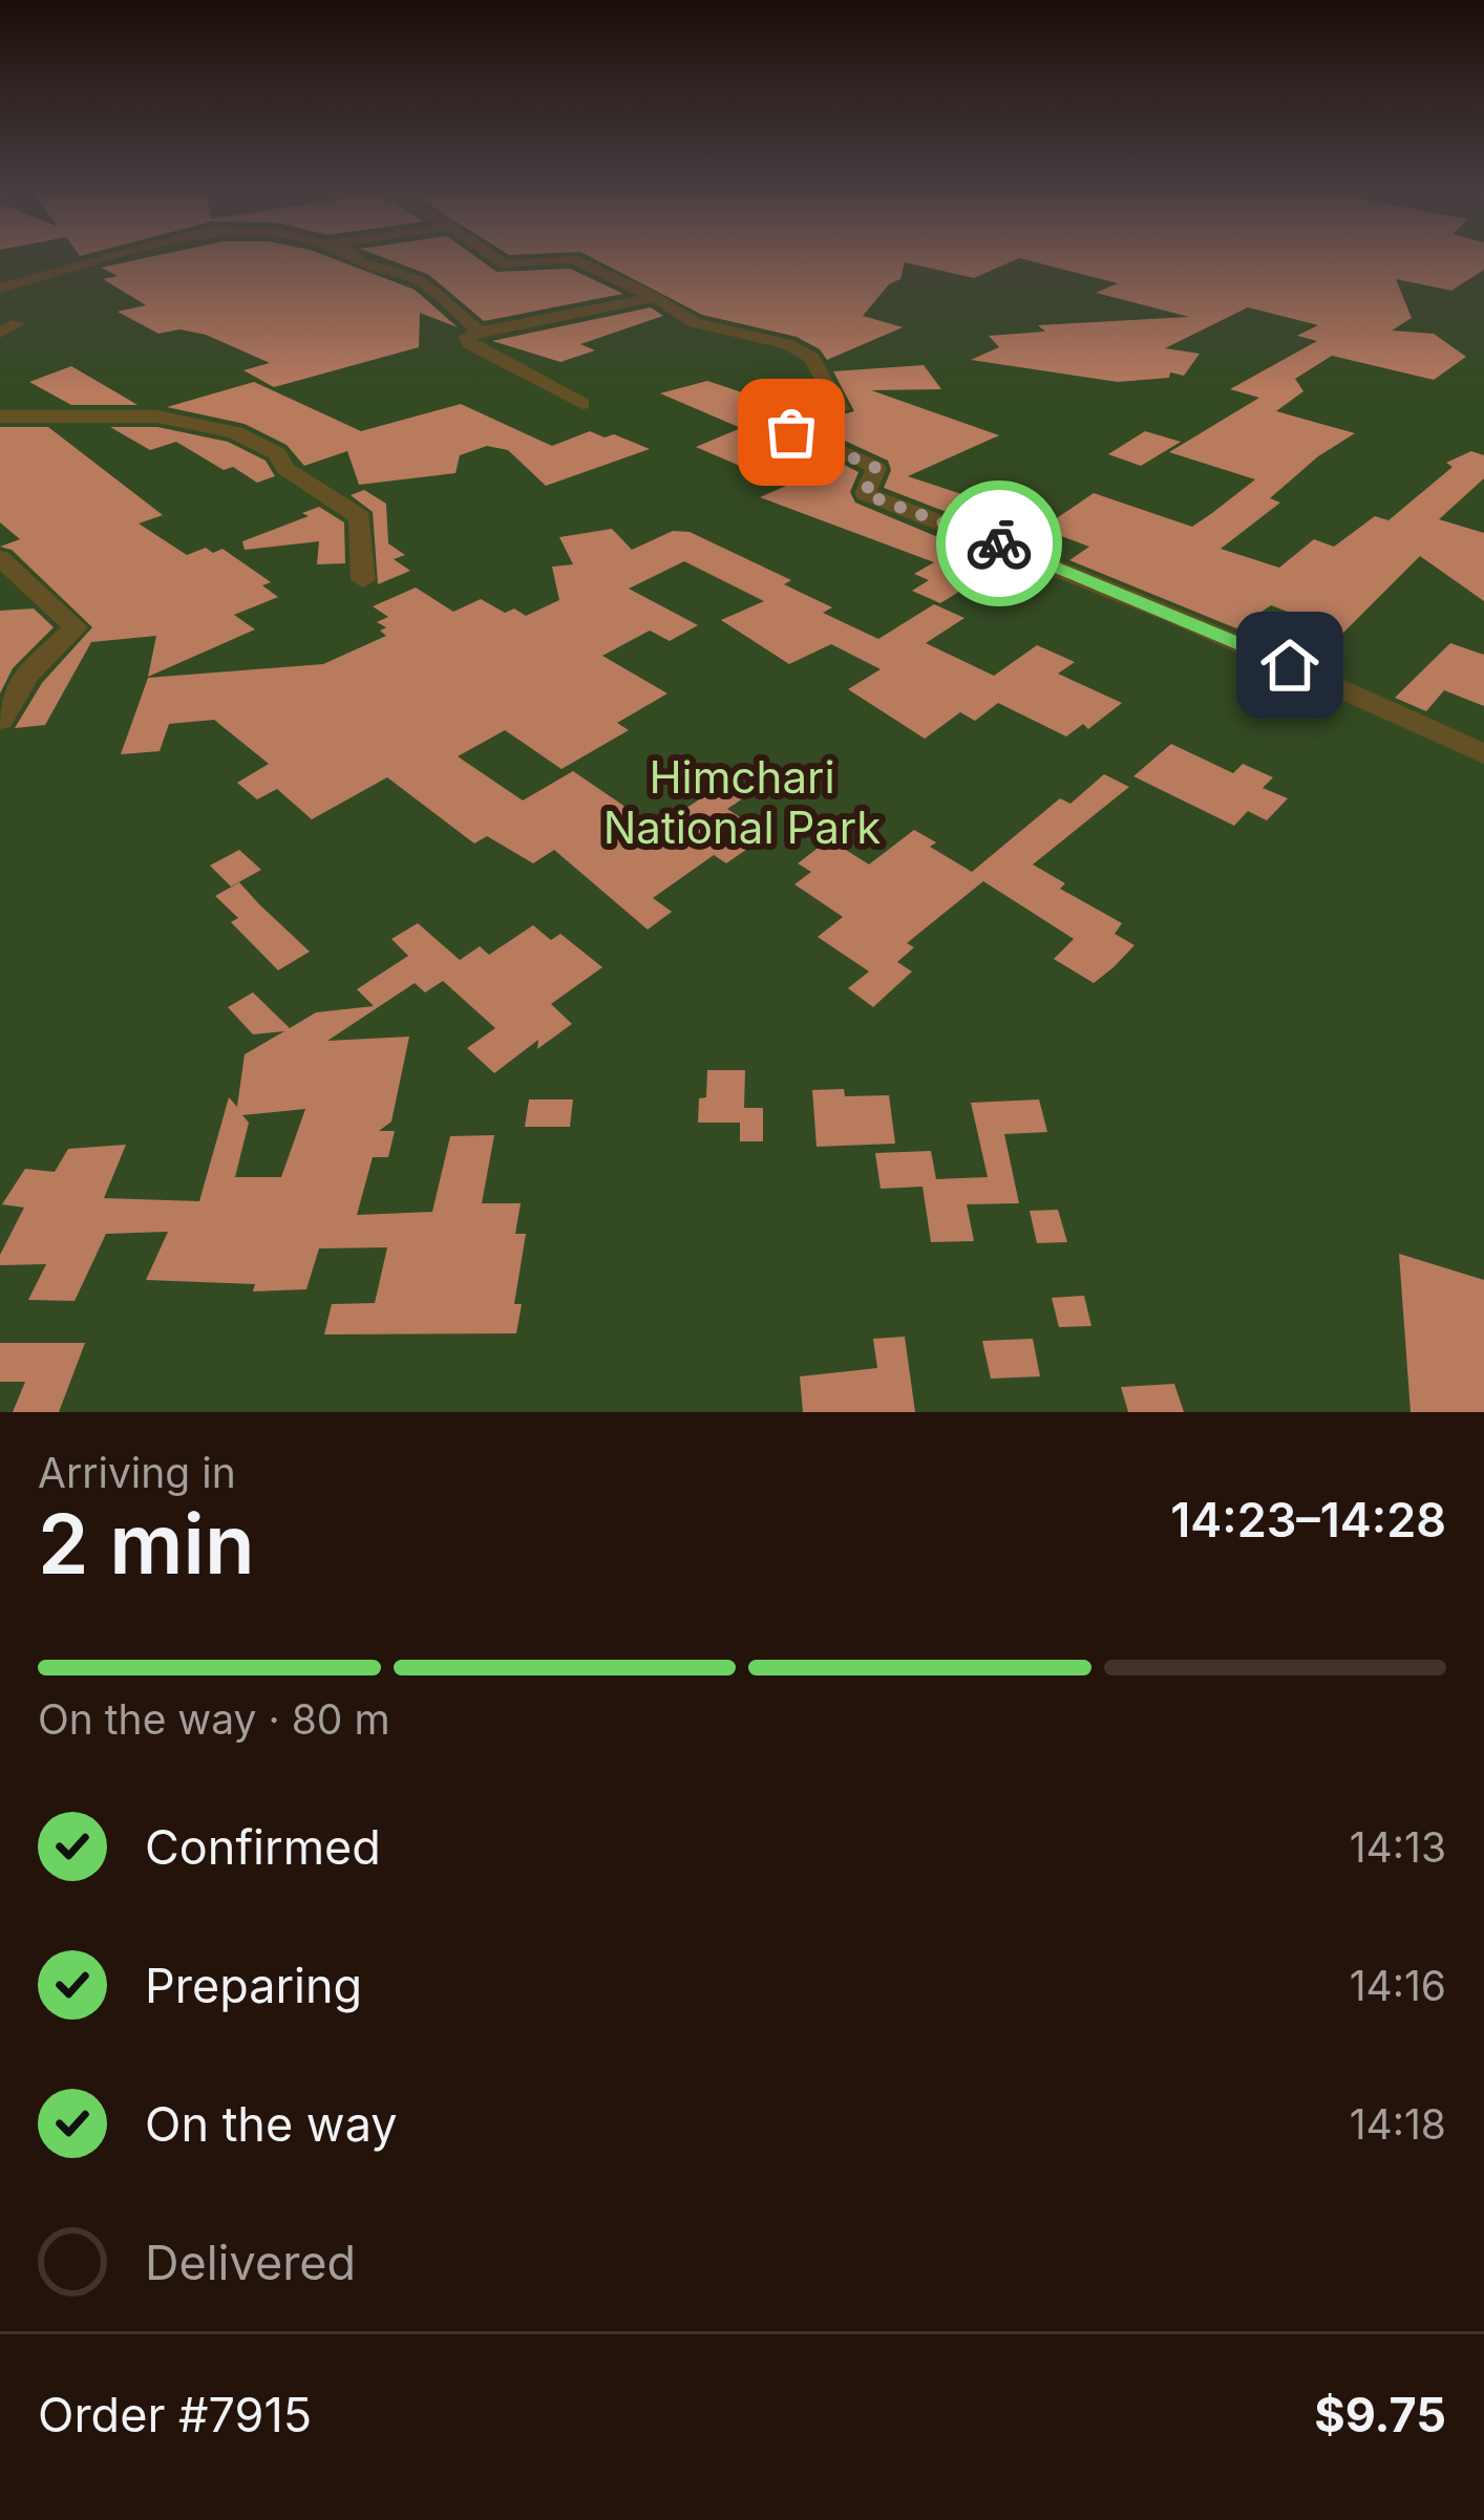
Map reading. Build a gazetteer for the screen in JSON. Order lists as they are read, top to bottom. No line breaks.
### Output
{"parks":["Himchari National Park"],"page":{"heading":["2 min","Arriving in","14:23–14:28"],"panel":["Order #7915","$9.75"],"bar":"On the way · 80 m","list":[["Confirmed","14:13"],["Preparing","14:16"],["On the way","14:18"],"Delivered"]}}
